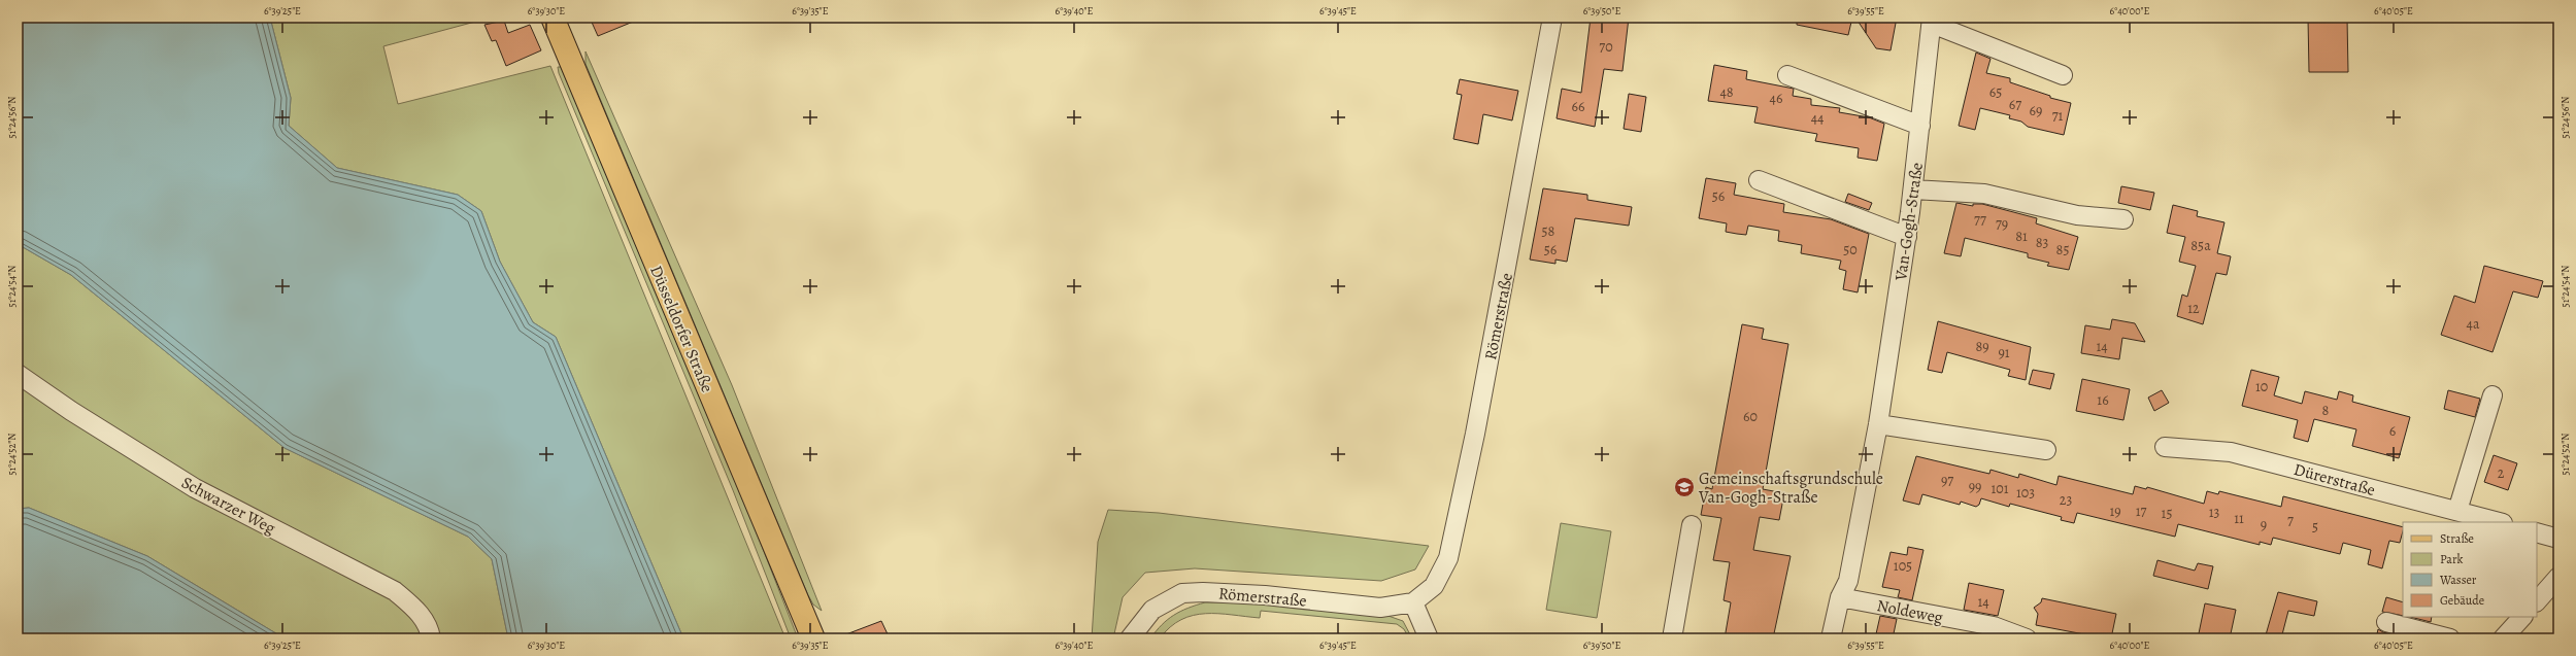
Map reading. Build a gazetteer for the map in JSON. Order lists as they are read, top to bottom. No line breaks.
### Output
{"streets":{"main road":["Düsseldorfer Straße"],"street":["Van-Gogh-Straße","Römerstraße","Dürerstraße","Schwarzer Weg","Noldeweg"]},"crossings":[["Van-Gogh-Straße","Noldeweg"]],"places":{"school or university":["Gemeinschaftsgrundschule Van-Gogh-Straße"]},"house_numbers":["70","48","65","46","67","66","69","71","44","56","77","79","58","81","83","85a","56","50","85","12","4a","89","14","91","10","16","8","60","6","2","97","99","101","103","23","19","17","13","15","11","7","9","5","105","14"],"legend":["Straße","Park","Wasser","Gebäude"],"coordinates":["6°39'25\"E","6°39'30\"E","6°39'35\"E","6°39'40\"E","6°39'45\"E","6°39'50\"E","6°39'55\"E","6°40'00\"E","6°40'05\"E","51°24'56\"N","51°24'54\"N","51°24'52\"N"]}
